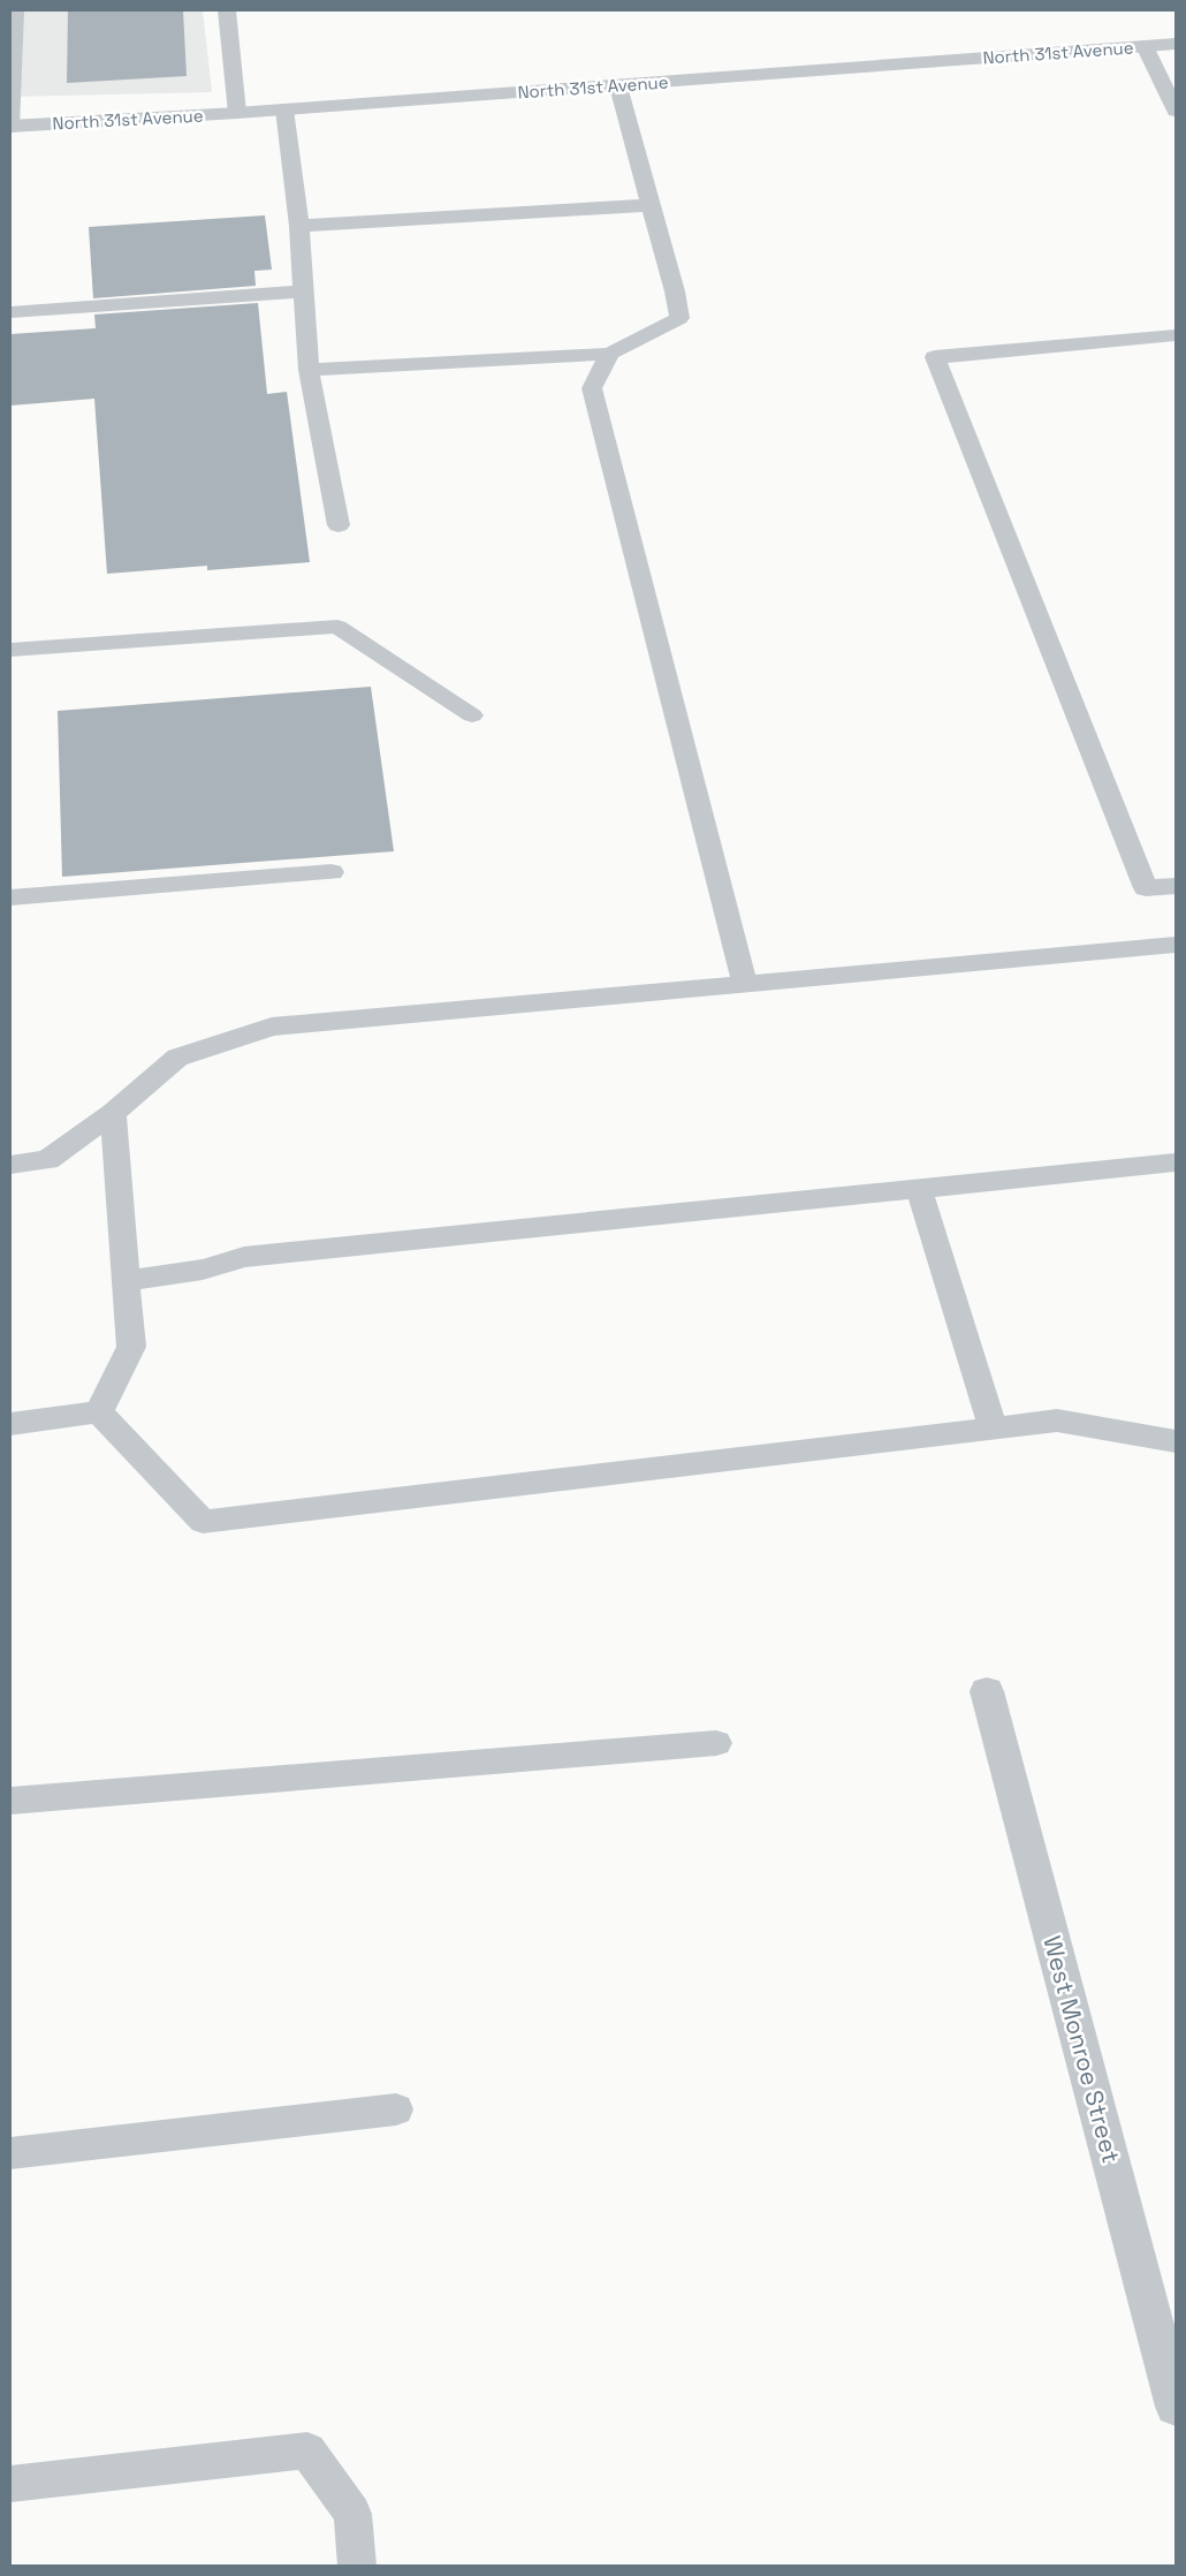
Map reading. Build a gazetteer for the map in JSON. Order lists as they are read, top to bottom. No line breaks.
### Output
{"streets":{"street":["North 31st Avenue","West Monroe Street"]}}
